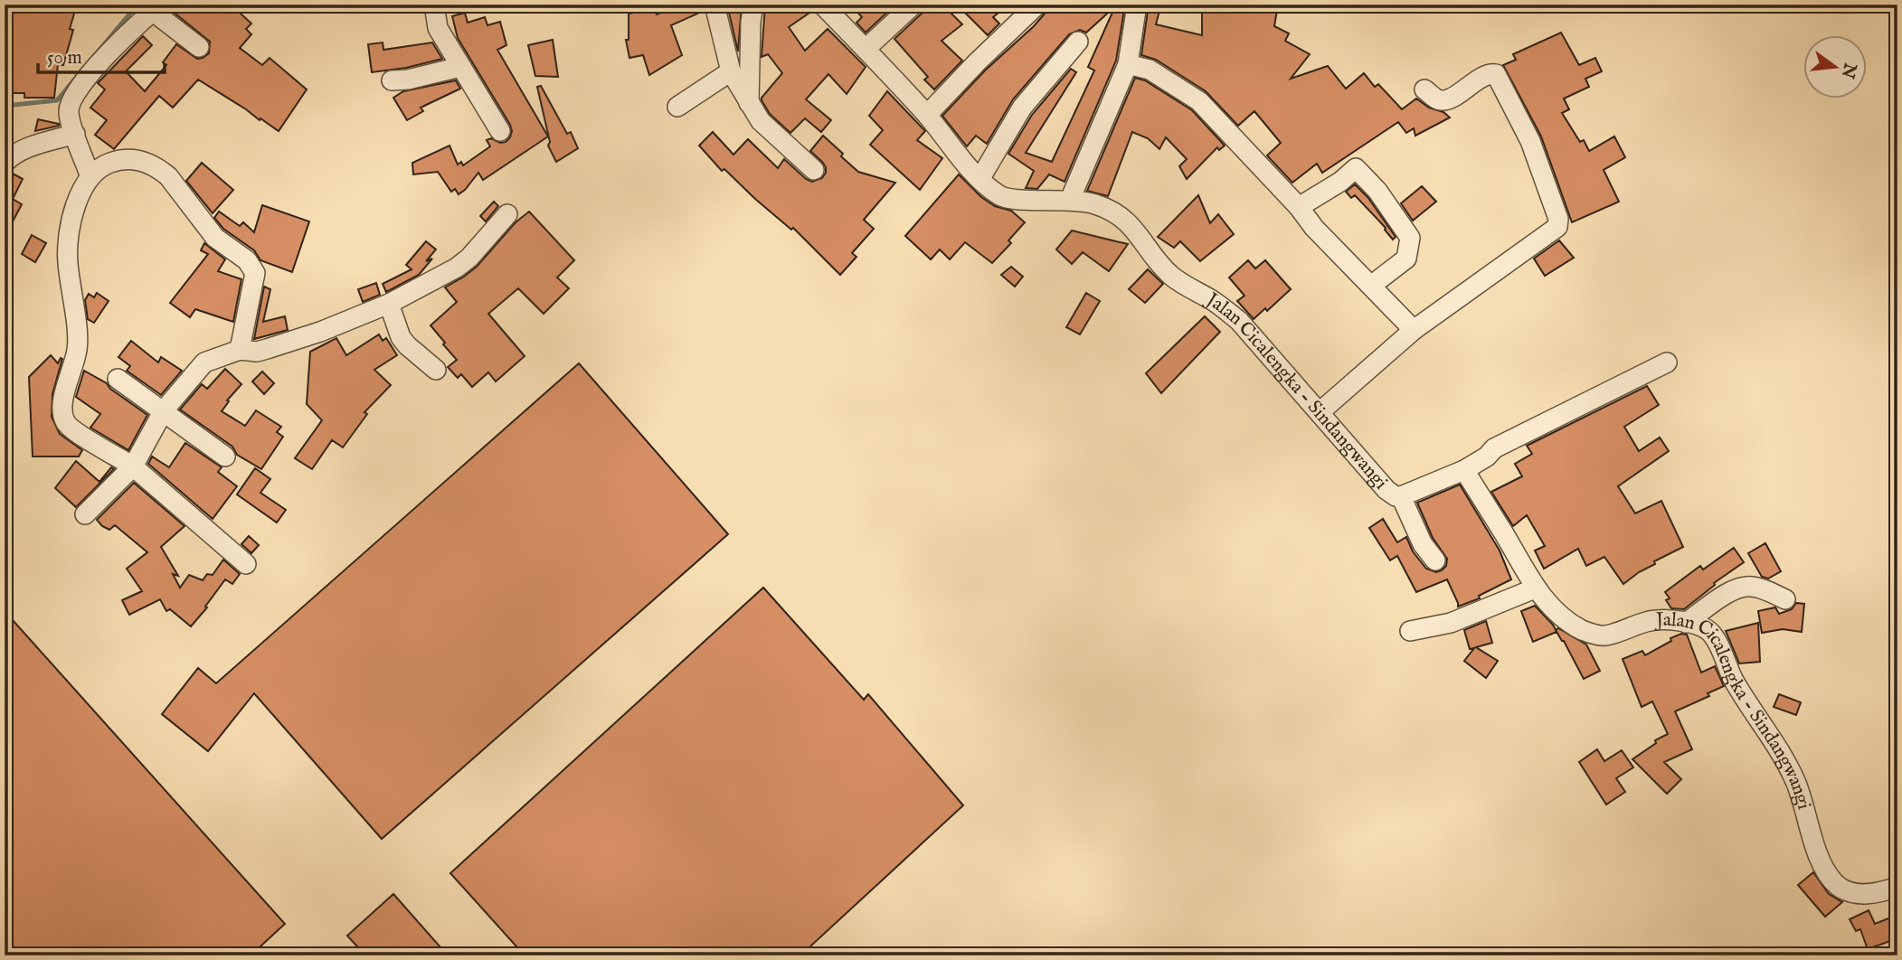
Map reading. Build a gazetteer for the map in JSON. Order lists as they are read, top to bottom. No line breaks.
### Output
{"streets":{"street":["Jalan Cicalengka - Sindangwangi"]},"scale_bar":"50 m","north":"right"}
